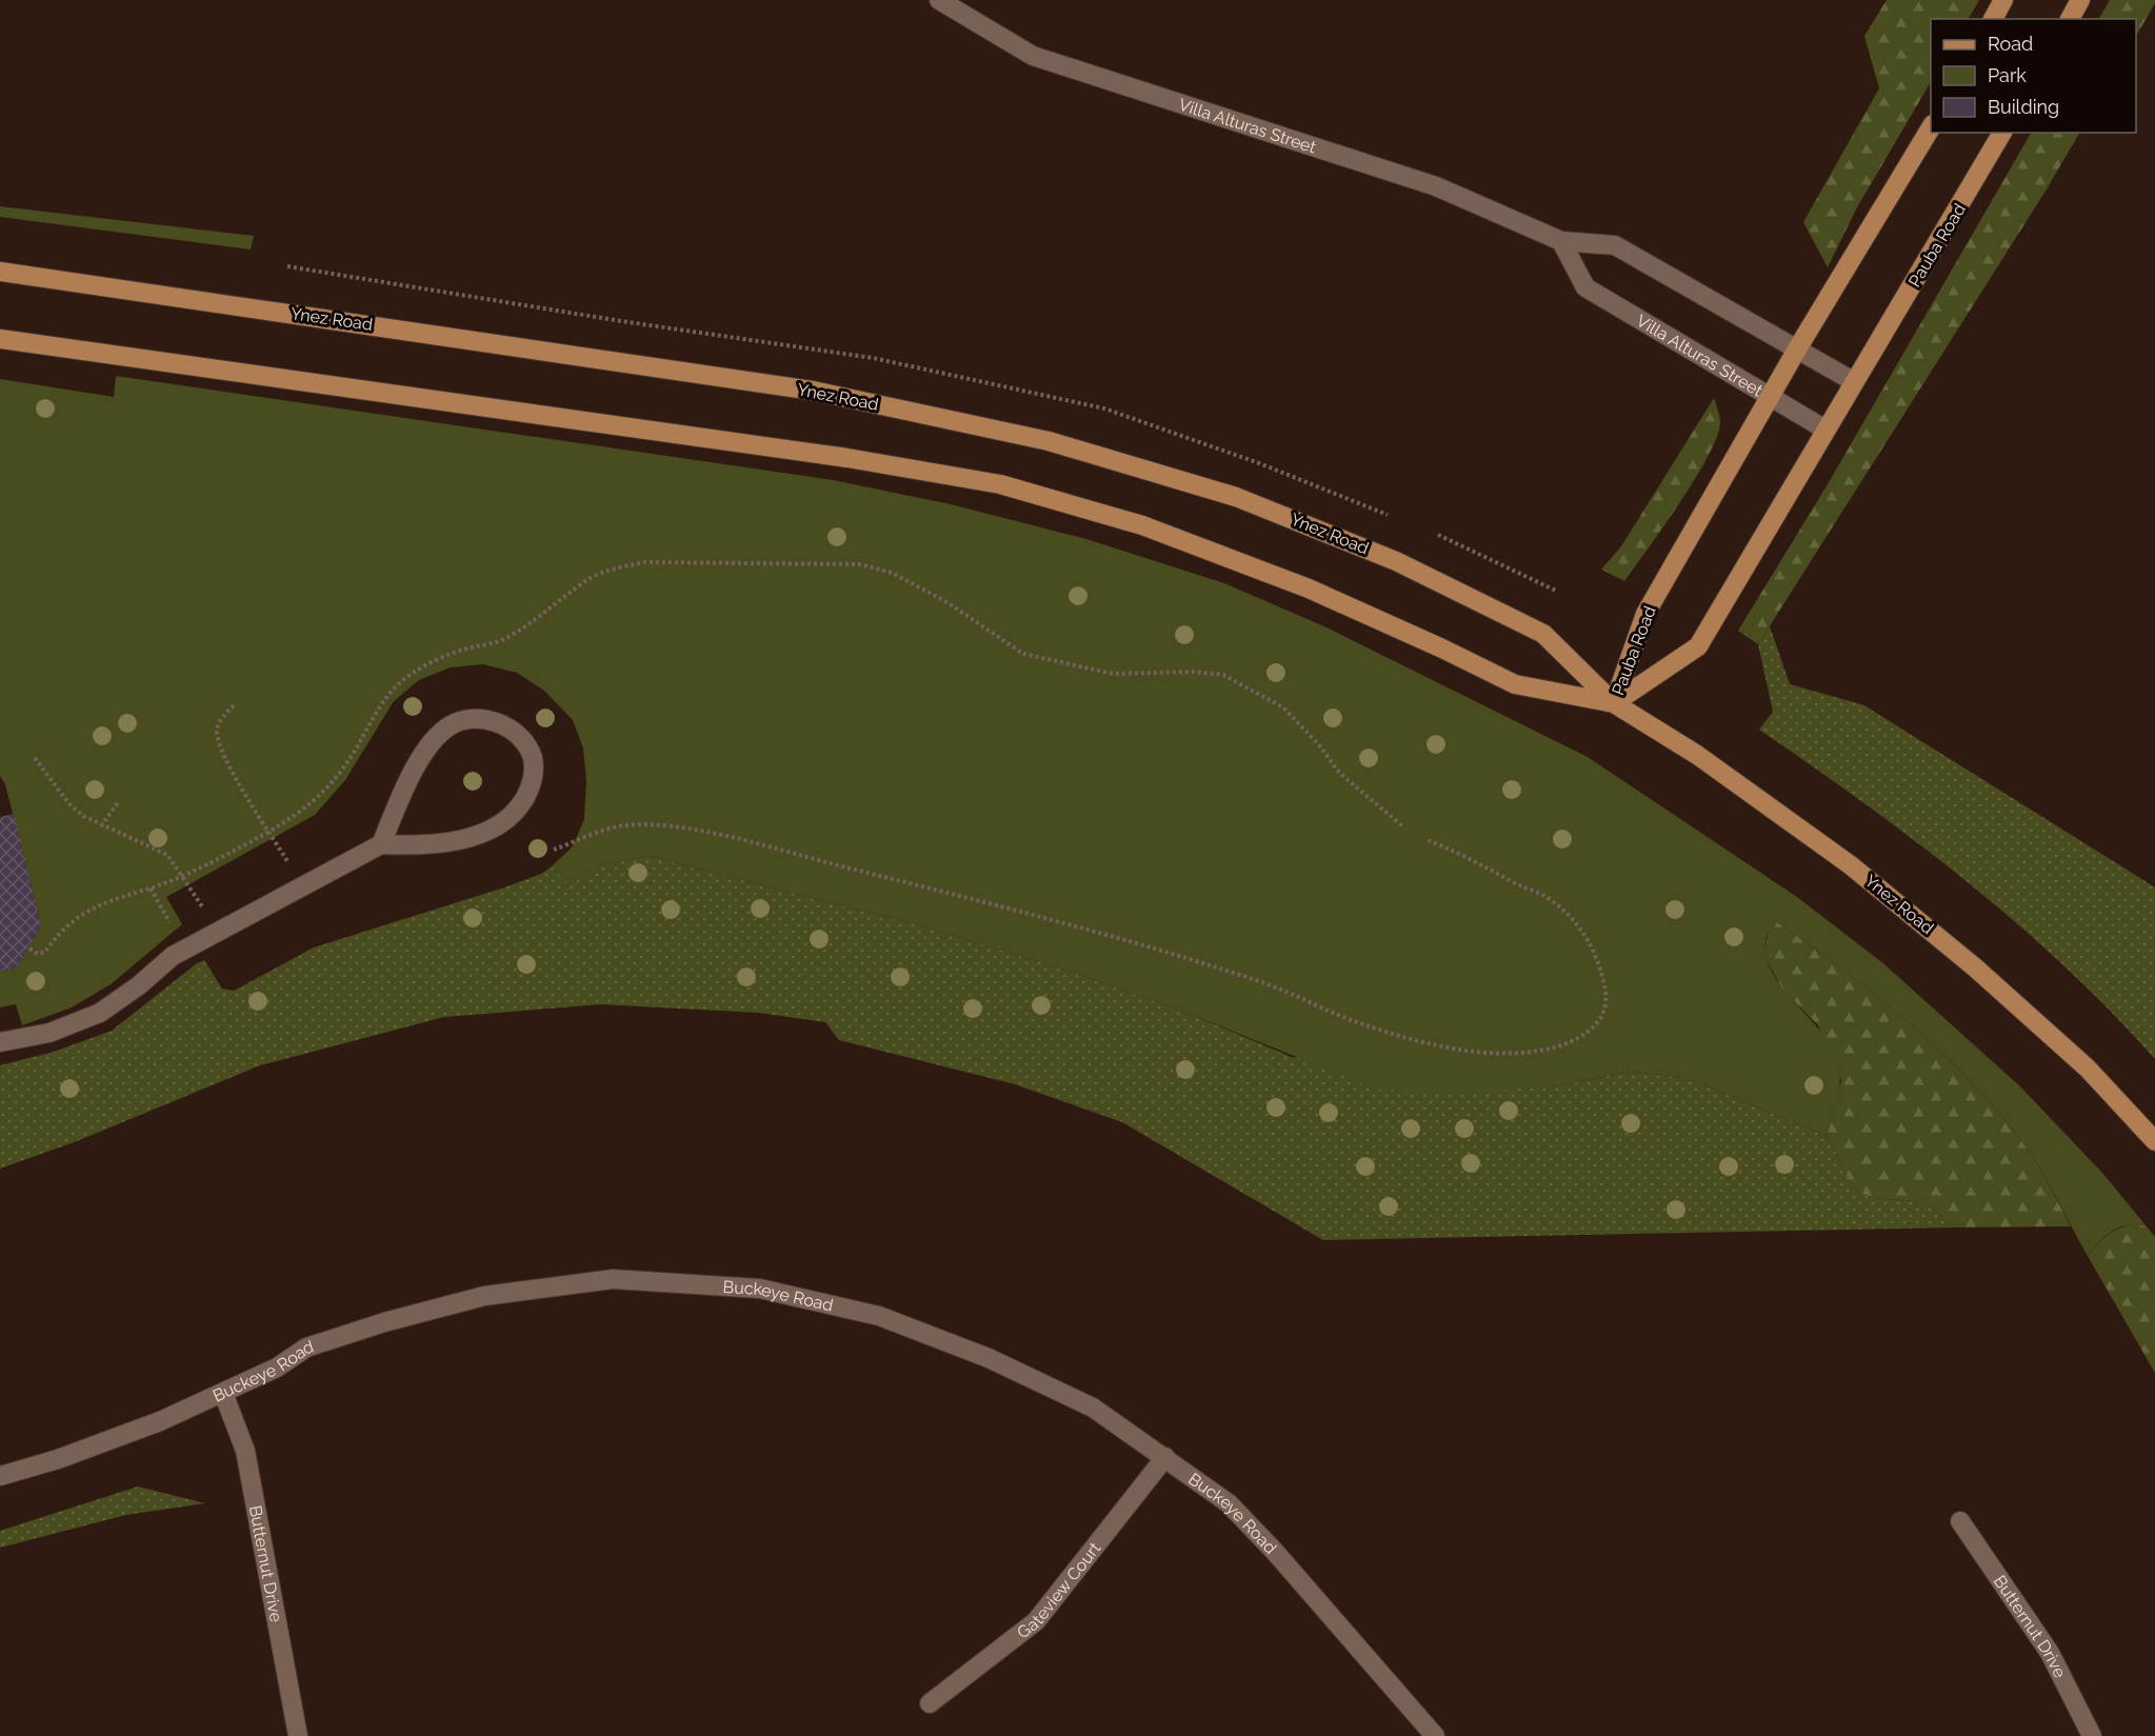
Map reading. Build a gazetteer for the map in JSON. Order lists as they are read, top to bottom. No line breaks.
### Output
{"streets":{"main road":["Pauba Road","Ynez Road"],"street":["Villa Alturas Street","Buckeye Road","Butternut Drive","Gateview Court"]},"crossings":[["Villa Alturas Street","Pauba Road"],["Pauba Road","Ynez Road"],["Buckeye Road","Butternut Drive"],["Buckeye Road","Gateview Court"]],"legend":["Road","Park","Building"]}
